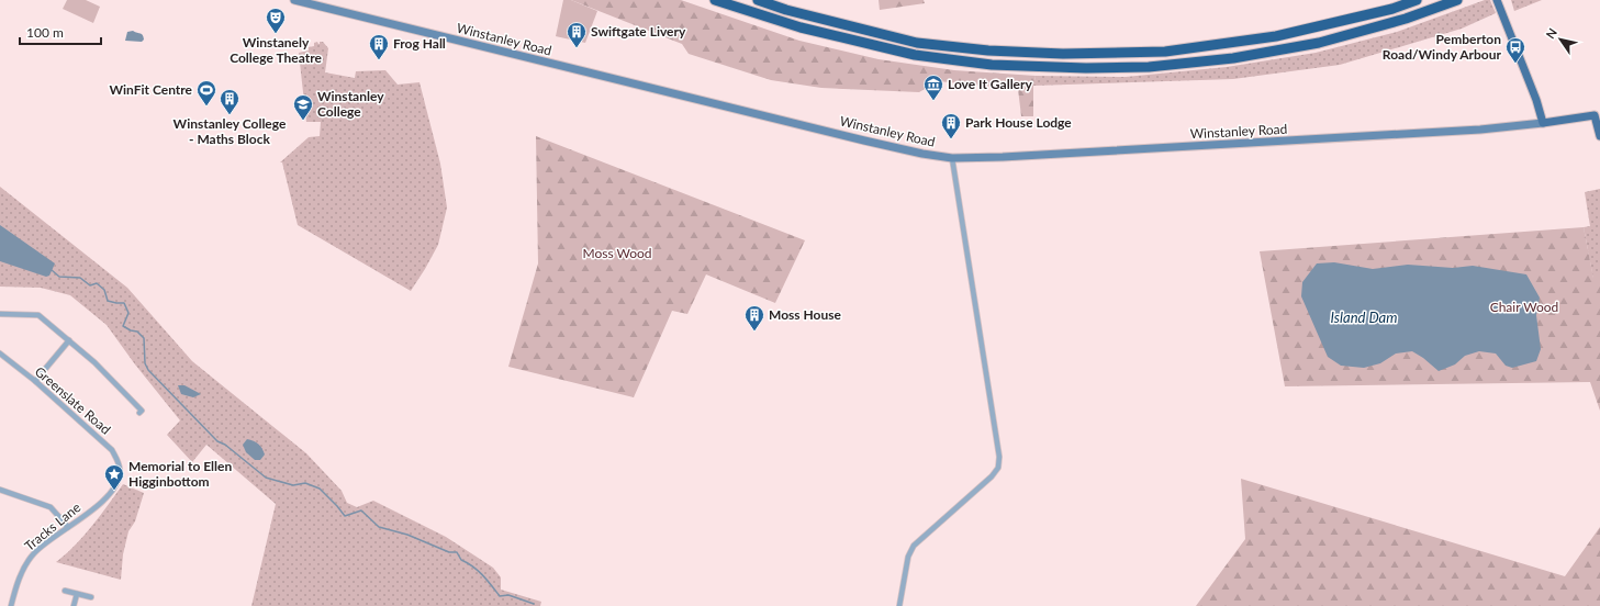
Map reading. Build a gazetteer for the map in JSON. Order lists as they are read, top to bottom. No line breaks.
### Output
{"streets":{"main road":["Winstanley Road"],"street":["Greenslate Road","Tracks Lane"]},"crossings":[["Greenslate Road","Tracks Lane"]],"water":["Island Dam"],"parks":["Moss Wood","Chair Wood"],"places":{"theatre":["Winstanely College Theatre"],"building":["Swiftgate Livery","Frog Hall","Winstanley College - Maths Block","Park House Lodge","Moss House"],"bus stop":["Pemberton Road/Windy Arbour"],"museum":["Love It Gallery"],"sports":["WinFit Centre"],"school or university":["Winstanley College"],"place":["Memorial to Ellen Higginbottom"]},"scale_bar":"100 m","north":"top left"}
